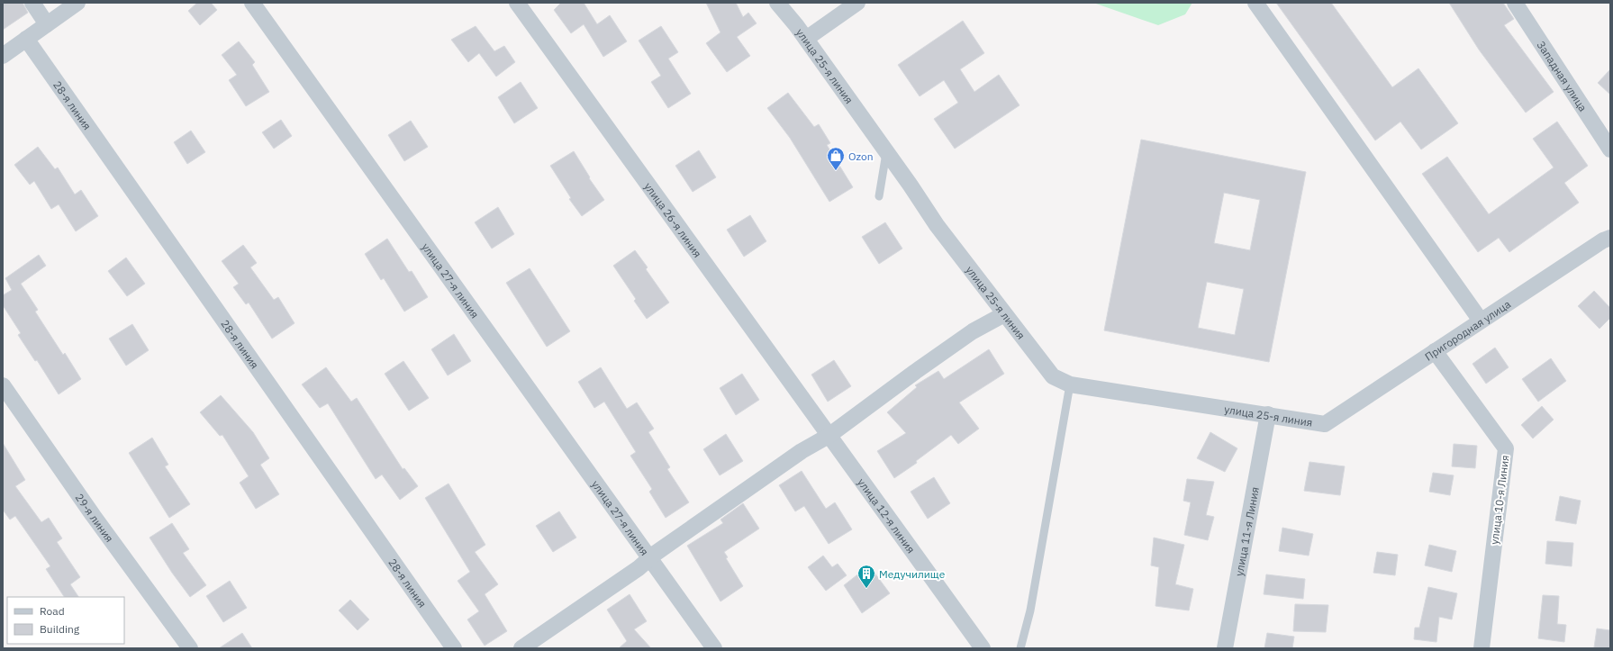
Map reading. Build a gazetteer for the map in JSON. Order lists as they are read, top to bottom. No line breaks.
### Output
{"streets":{"street":["улица 25-я линия","Западная улица","28-я линия","улица 26-я линия","улица 27-я линия","Пригородная улица","улица 10-я Линия","улица 12-я линия","29-я линия","улица 11-я Линия"]},"crossings":[["улица 25-я линия","Пригородная улица"],["улица 25-я линия","улица 11-я Линия"],["улица 26-я линия","улица 12-я линия"],["Пригородная улица","улица 10-я Линия"]],"places":{"shop":["Ozon"],"building":["Медучилище"]},"legend":["Road","Building"]}
